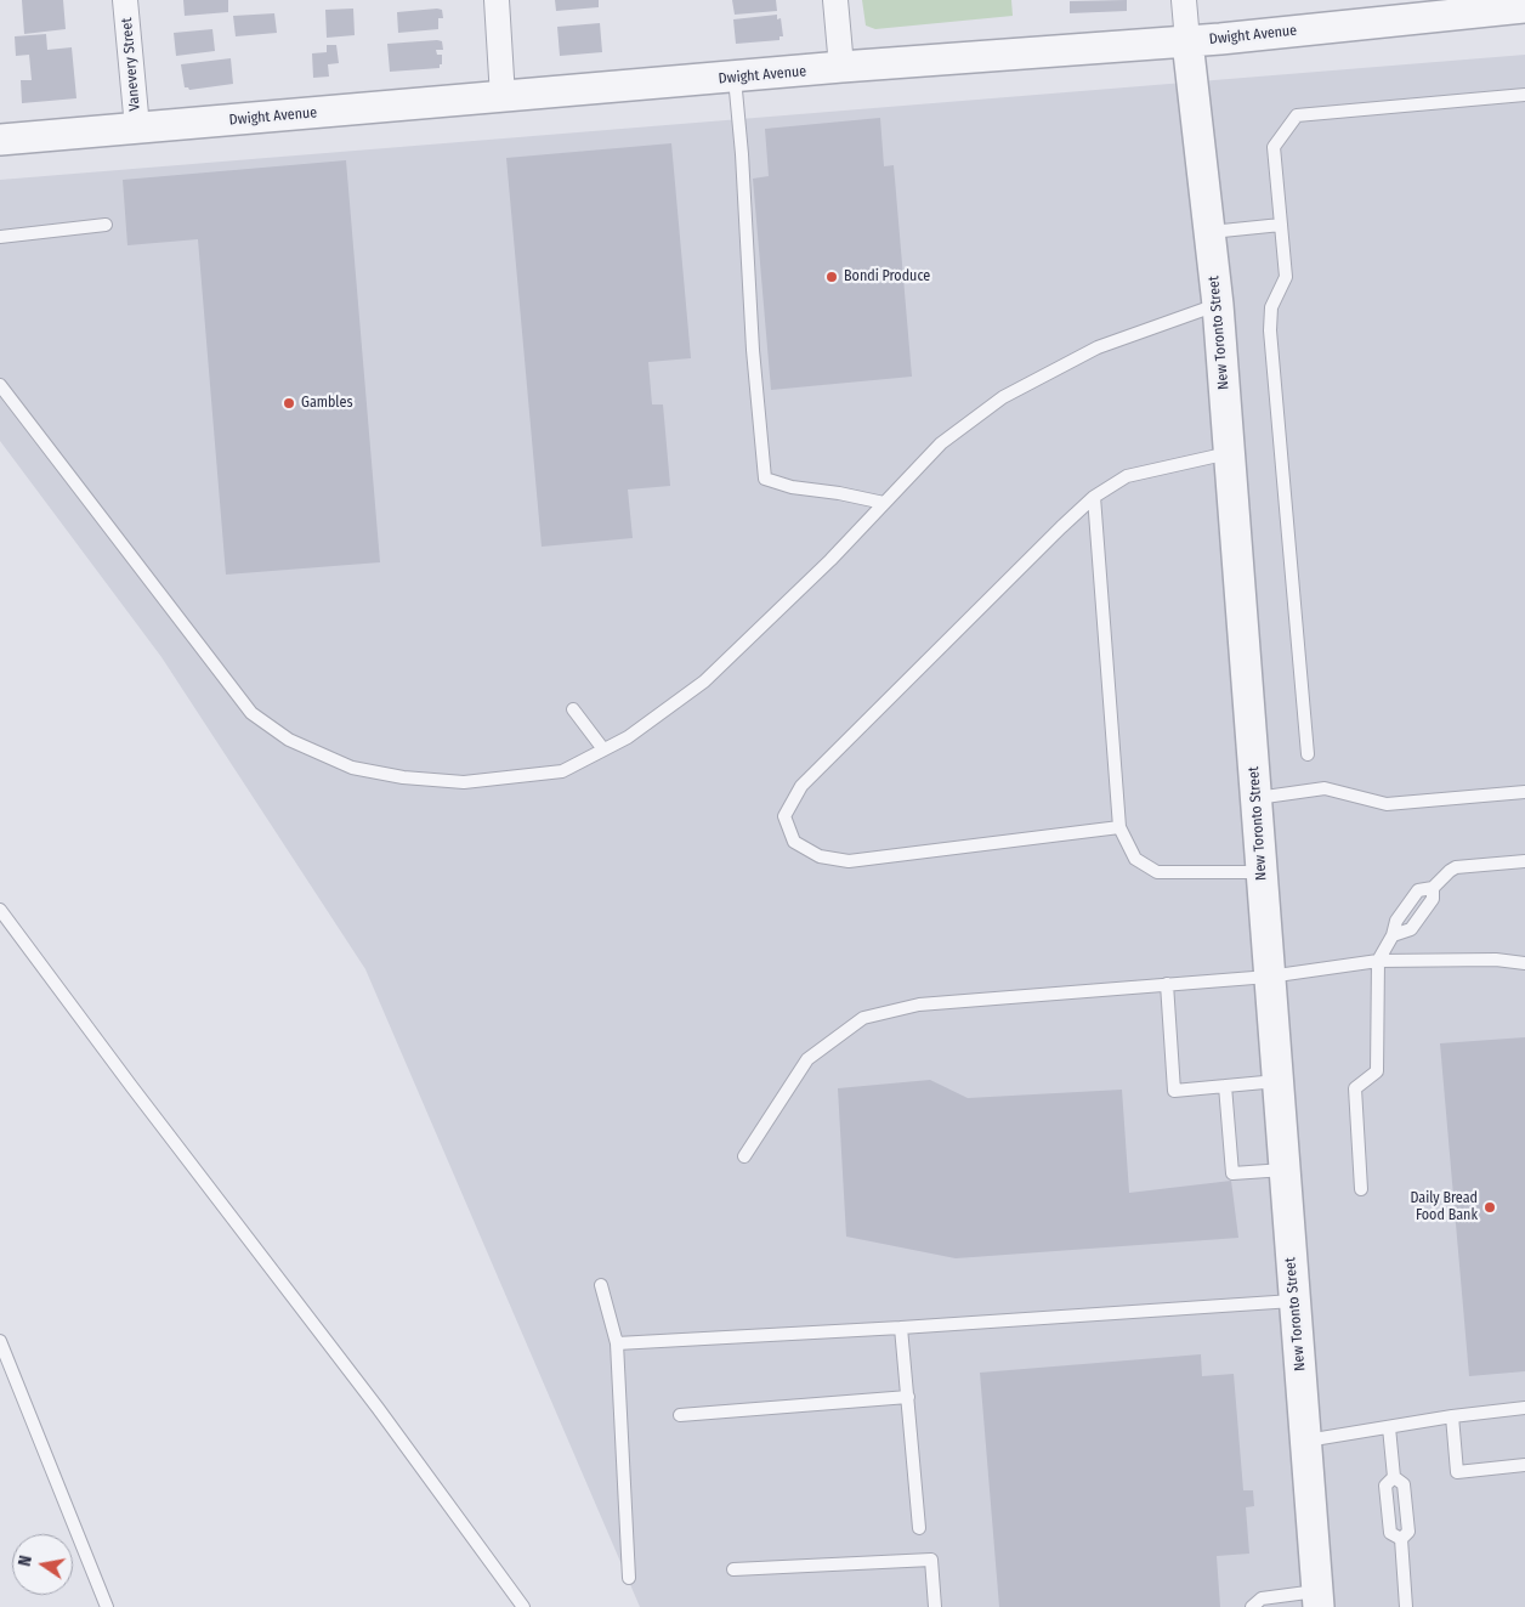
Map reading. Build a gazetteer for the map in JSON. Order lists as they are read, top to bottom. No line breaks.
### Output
{"streets":{"street":["Dwight Avenue","Vanevery Street","New Toronto Street"]},"crossings":[["Dwight Avenue","Vanevery Street"],["Dwight Avenue","New Toronto Street"]],"places":["Bondi Produce","Gambles","Daily Bread Food Bank"],"north":"left"}
